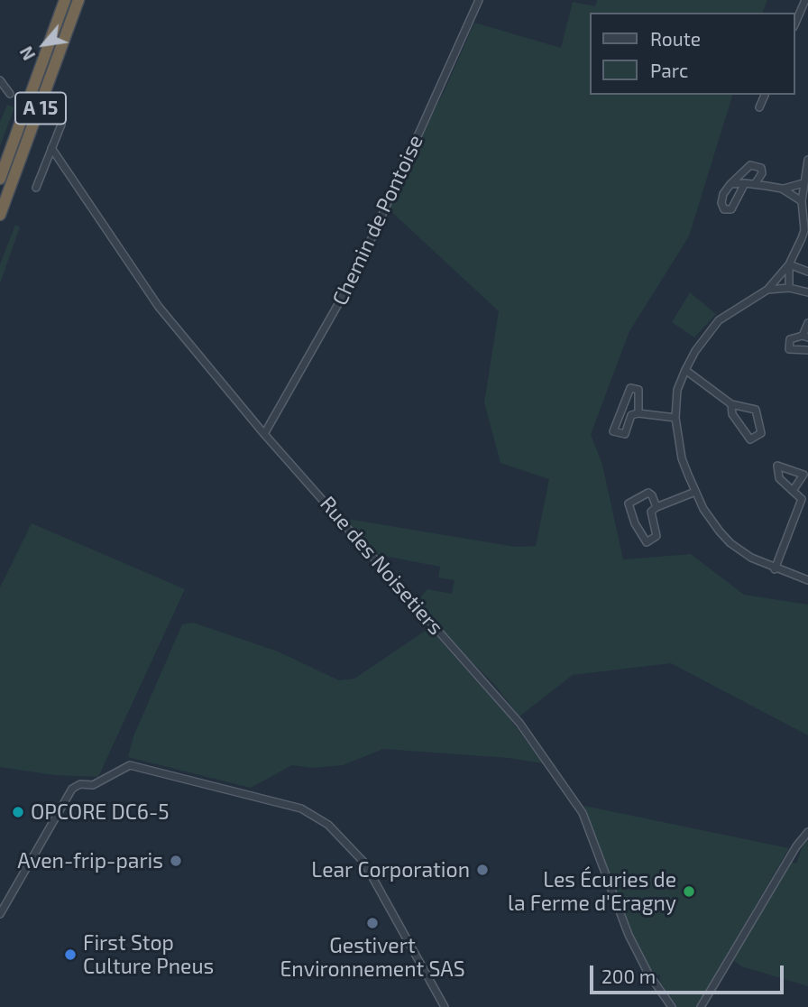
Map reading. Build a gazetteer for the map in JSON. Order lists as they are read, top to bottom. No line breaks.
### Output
{"streets":{"highway":["A 15"],"street":["Chemin de Pontoise","Rue des Noisetiers"]},"crossings":[["Chemin de Pontoise","Rue des Noisetiers"]],"places":["OPCORE DC6-5","Aven-frip-paris","Lear Corporation","Les Écuries de la Ferme d'Eragny","Gestivert Environnement SAS","First Stop Culture Pneus"],"legend":["Route","Parc"],"scale_bar":"200 m","north":"bottom left"}
